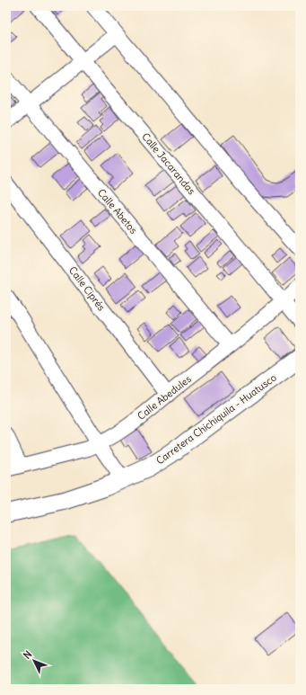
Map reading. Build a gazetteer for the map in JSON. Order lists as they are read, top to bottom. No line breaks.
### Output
{"streets":{"main road":["Carretera Chichiquila - Huatusco"],"street":["Calle Jacarandas","Calle Abetos","Calle Ciprés","Calle Abedules"]},"crossings":[["Calle Jacarandas","Calle Abedules"],["Calle Abetos","Calle Abedules"],["Calle Ciprés","Calle Abedules"]],"north":"top left"}
